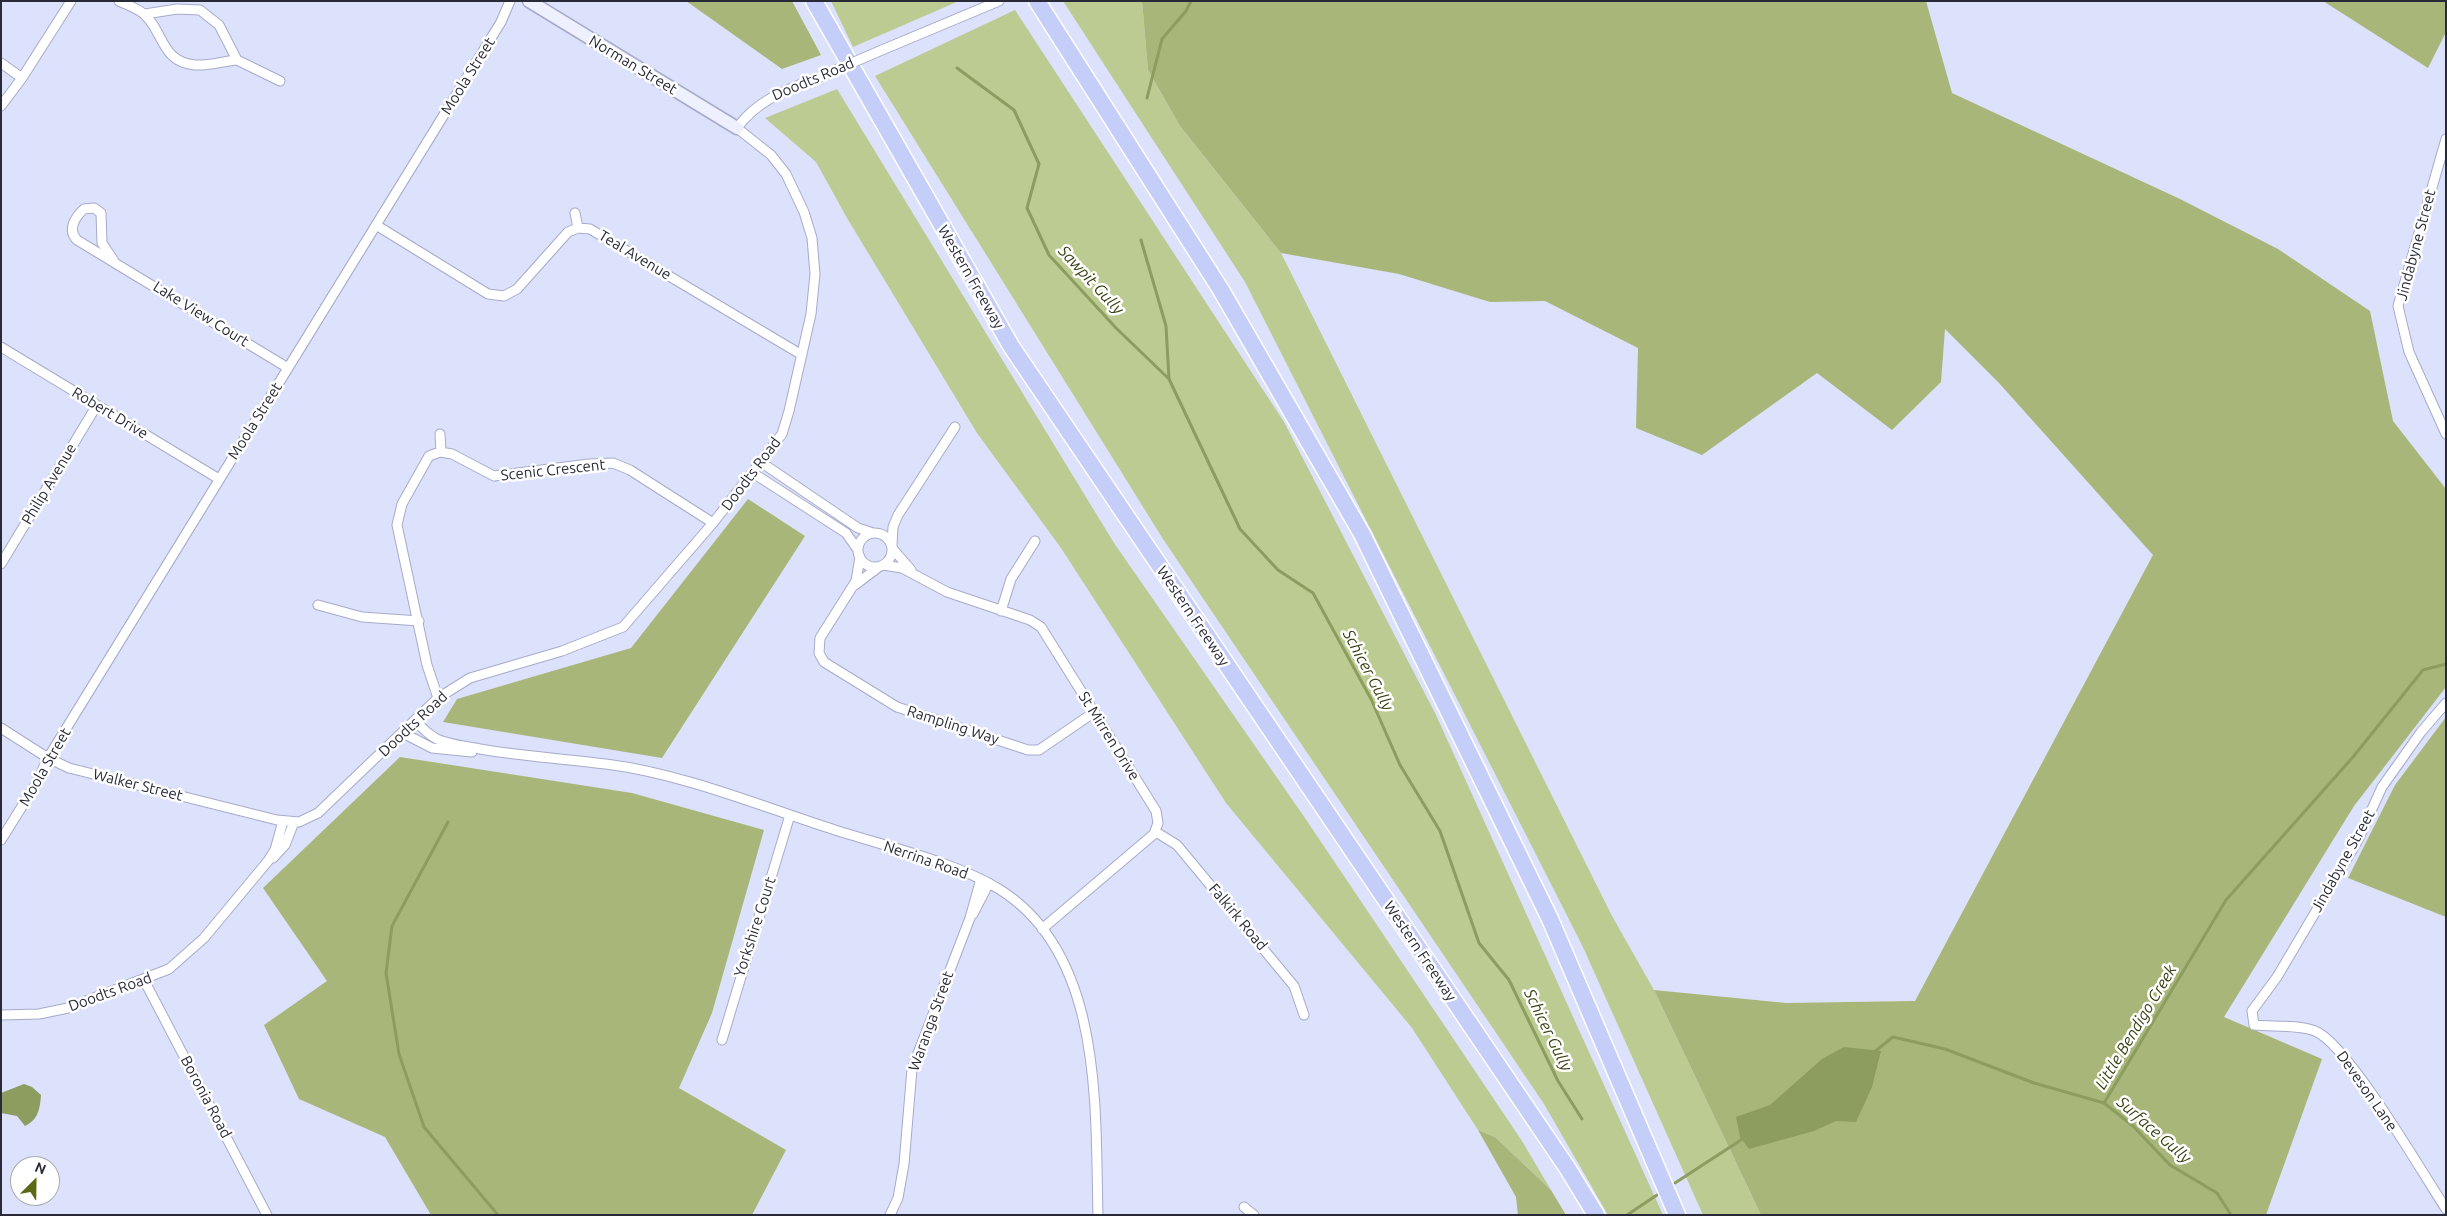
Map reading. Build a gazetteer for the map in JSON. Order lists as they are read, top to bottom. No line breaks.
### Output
{"streets":{"highway":["Western Freeway"],"street":["Norman Street","Moola Street","Doodts Road","Jindabyne Street","Teal Avenue","Lake View Court","Robert Drive","Scenic Crescent","Philip Avenue","Rampling Way","St Mirren Drive","Walker Street","Nerrina Road","Falkirk Road","Yorkshire Court","Waranga Street","Deveson Lane","Boronia Road"]},"crossings":[["Norman Street","Doodts Road"],["Moola Street","Teal Avenue"],["Moola Street","Lake View Court"],["Moola Street","Robert Drive"],["Moola Street","Walker Street"],["Doodts Road","Teal Avenue"],["Doodts Road","Scenic Crescent"],["Doodts Road","Walker Street"],["Doodts Road","Nerrina Road"],["Doodts Road","Boronia Road"],["Jindabyne Street","Deveson Lane"],["Robert Drive","Philip Avenue"],["Rampling Way","St Mirren Drive"],["St Mirren Drive","Falkirk Road"],["Nerrina Road","Yorkshire Court"],["Nerrina Road","Waranga Street"]],"water":["Sawpit Gully","Schicer Gully","Little Bendigo Creek","Surface Gully"],"north":"top right"}
